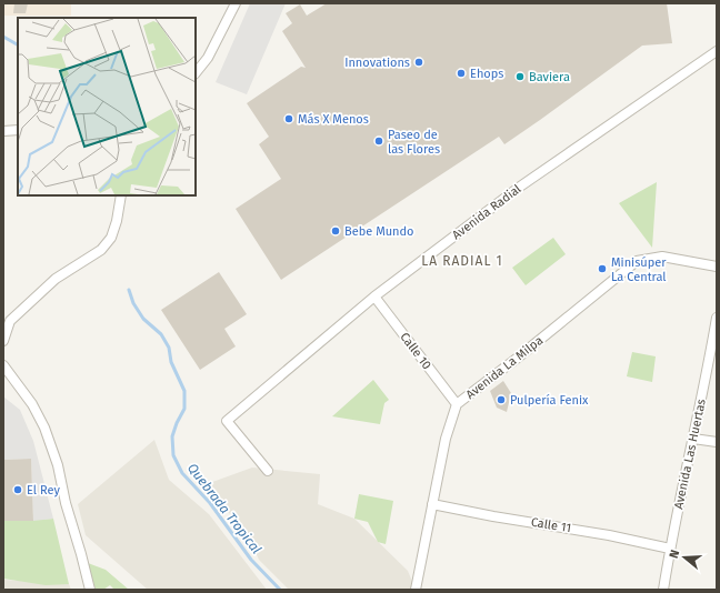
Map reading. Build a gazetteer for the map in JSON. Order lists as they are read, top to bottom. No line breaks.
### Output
{"streets":{"street":["Avenida Radial","Calle 10","Avenida La Milpa","Avenida Las Huertas","Calle 11"]},"crossings":[["Avenida Radial","Calle 10"],["Calle 10","Avenida La Milpa"],["Avenida La Milpa","Calle 11"],["Avenida Las Huertas","Calle 11"]],"districts":["LA RADIAL 1"],"water":["Quebrada Tropical"],"places":["Innovations","Ehops","Baviera","Más X Menos","Paseo de las Flores","Bebe Mundo","Minisúper La Central","Pulpería Fenix","El Rey"],"north":"left"}
